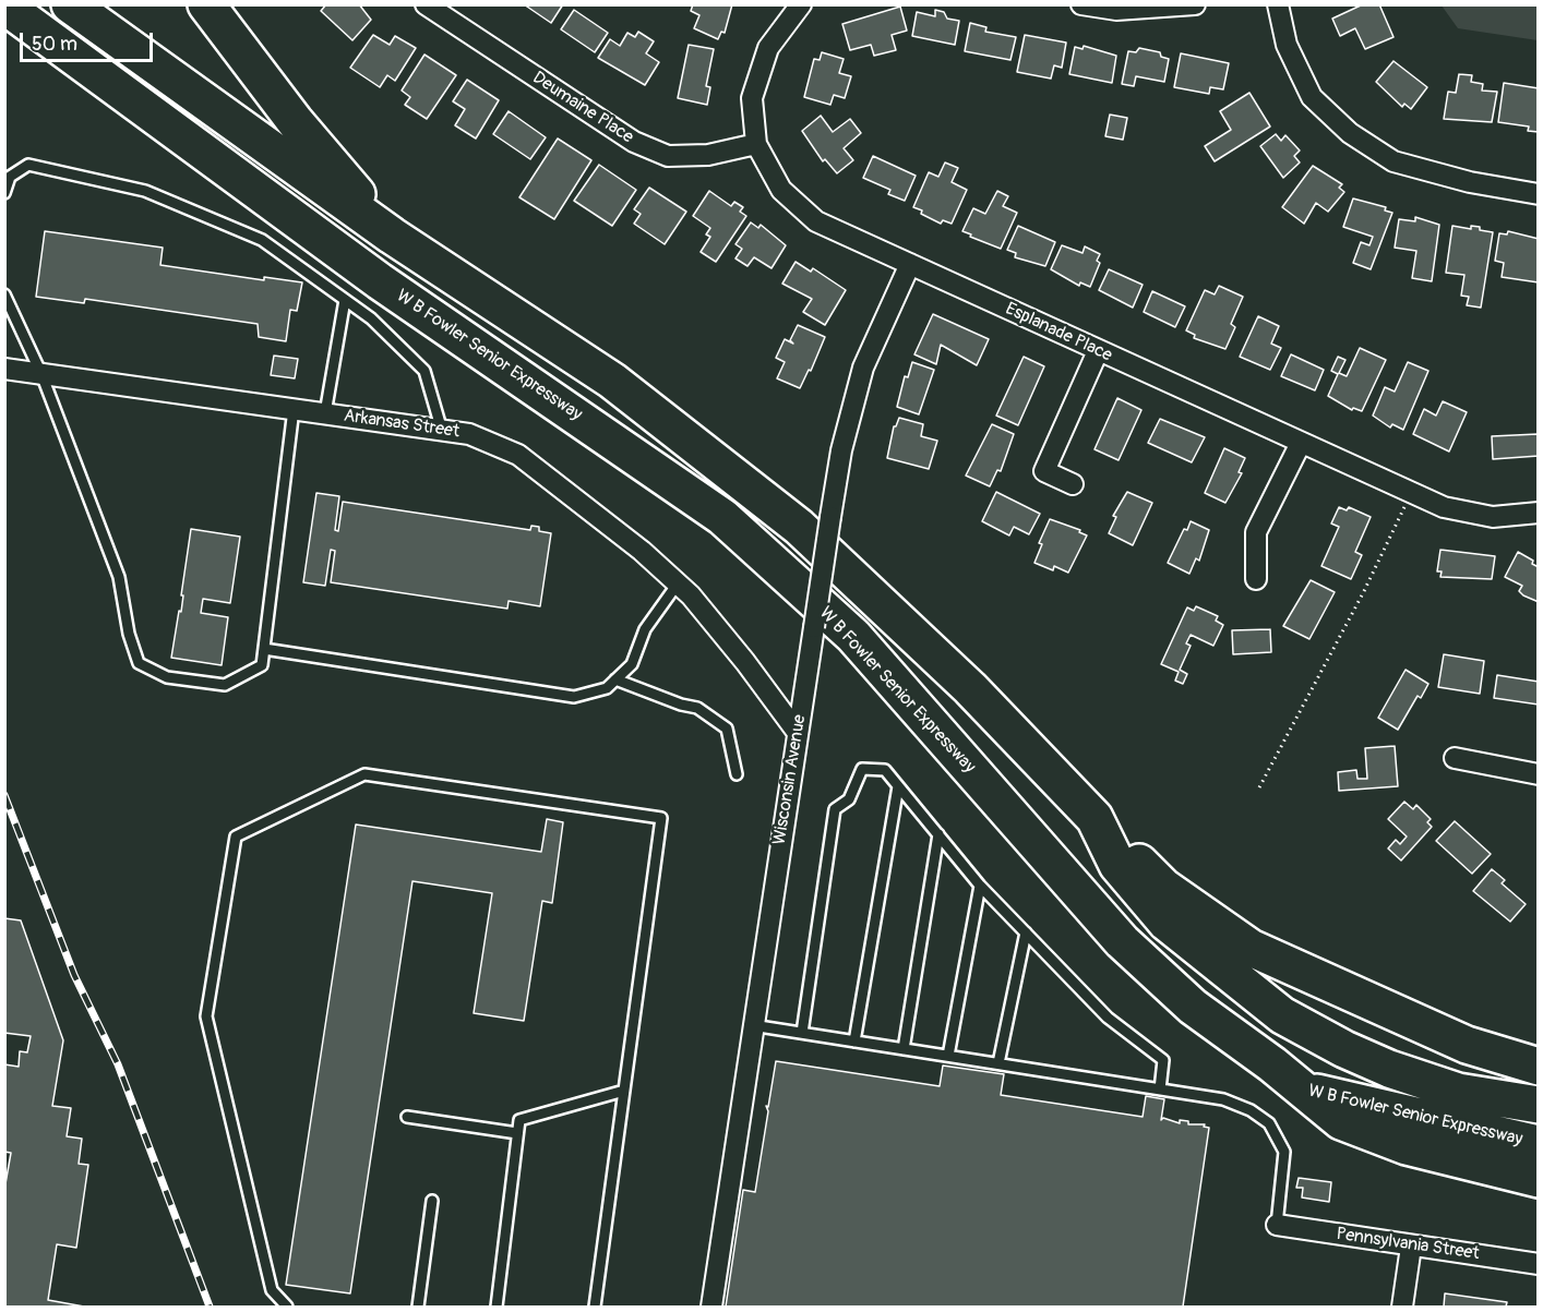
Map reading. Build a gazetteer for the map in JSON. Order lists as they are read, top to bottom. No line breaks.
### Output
{"streets":{"highway":["W B Fowler Senior Expressway"],"street":["Deumaine Place","Esplanade Place","Arkansas Street","Wisconsin Avenue","Pennsylvania Street"]},"crossings":[["Deumaine Place","Esplanade Place"],["Esplanade Place","Wisconsin Avenue"],["Arkansas Street","Wisconsin Avenue"]],"scale_bar":"50 m"}
